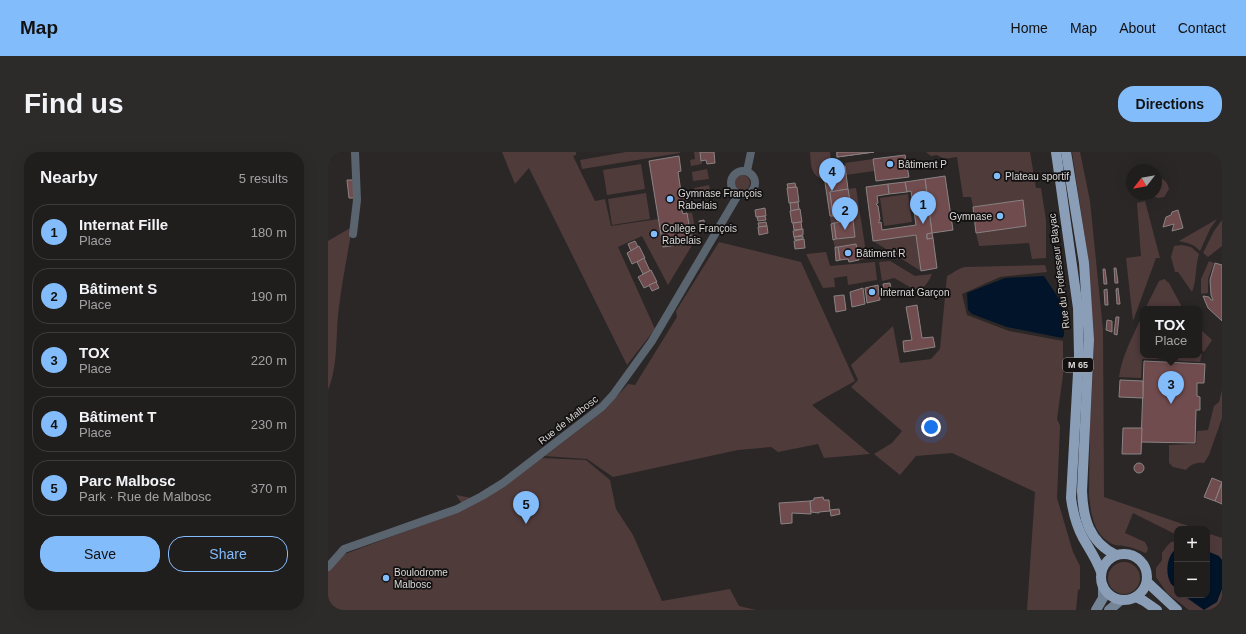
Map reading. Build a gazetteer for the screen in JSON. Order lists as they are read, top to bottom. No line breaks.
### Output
{"streets":{"main road":["Rue du Professeur Blayac","M 65"],"street":["Rue de Malbosc"]},"crossings":[["Rue du Professeur Blayac","M 65"]],"places":["Bâtiment P","Plateau sportif","Gymnase François Rabelais","Gymnase","Collège François Rabelais","Bâtiment R","Internat Garçon","Boulodrome Malbosc"],"north":"bottom left","page":{"header":"Map","nav":["Home","Map","About","Contact"],"buttons":["Directions",["Save","Share"]],"title":"Find us","heading":["Nearby","5 results"],"pins":["4","1","2","3","5"],"list":[{"mark":"1","name":"Internat Fille","note":"Place","value":"180 m"},{"mark":"2","name":"Bâtiment S","note":"Place","value":"190 m"},{"mark":"3","name":"TOX","note":"Place","value":"220 m"},{"mark":"4","name":"Bâtiment T","note":"Place","value":"230 m"},{"mark":"5","name":"Parc Malbosc","note":"Park · Rue de Malbosc","value":"370 m"}],"popup":["TOX","Place"],"map_buttons":["+","−"]}}
